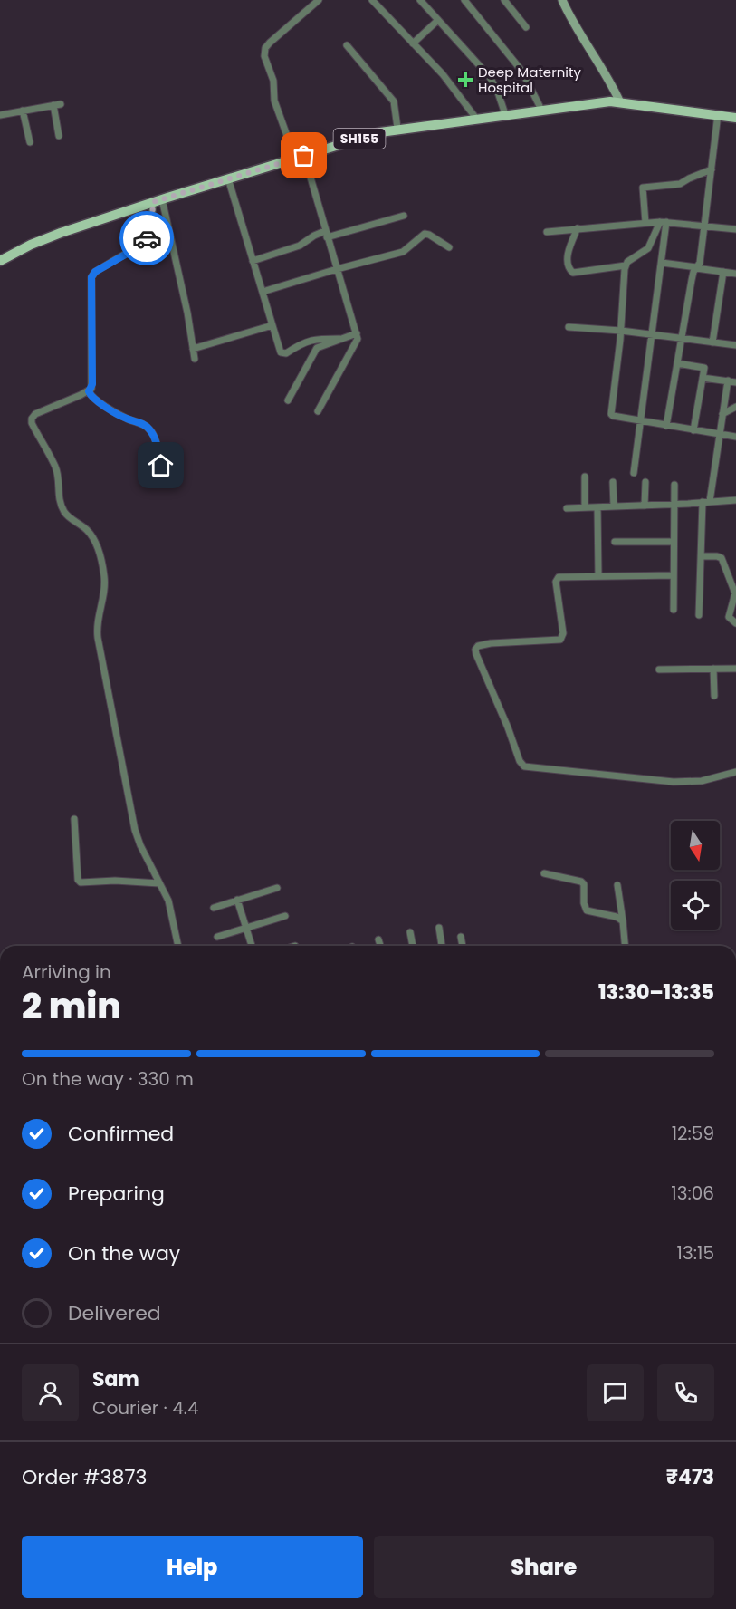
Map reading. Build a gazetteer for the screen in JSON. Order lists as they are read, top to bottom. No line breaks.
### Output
{"streets":{"main road":["SH155"]},"places":{"health":["Deep Maternity Hospital"]},"north":"bottom","page":{"heading":["2 min","Arriving in","13:30–13:35"],"panel":["Sam","Courier · 4.4","Order #3873","₹473"],"bar":"On the way · 330 m","list":[["Confirmed","12:59"],["Preparing","13:06"],["On the way","13:15"],"Delivered"],"buttons":["Help","Share"]}}
